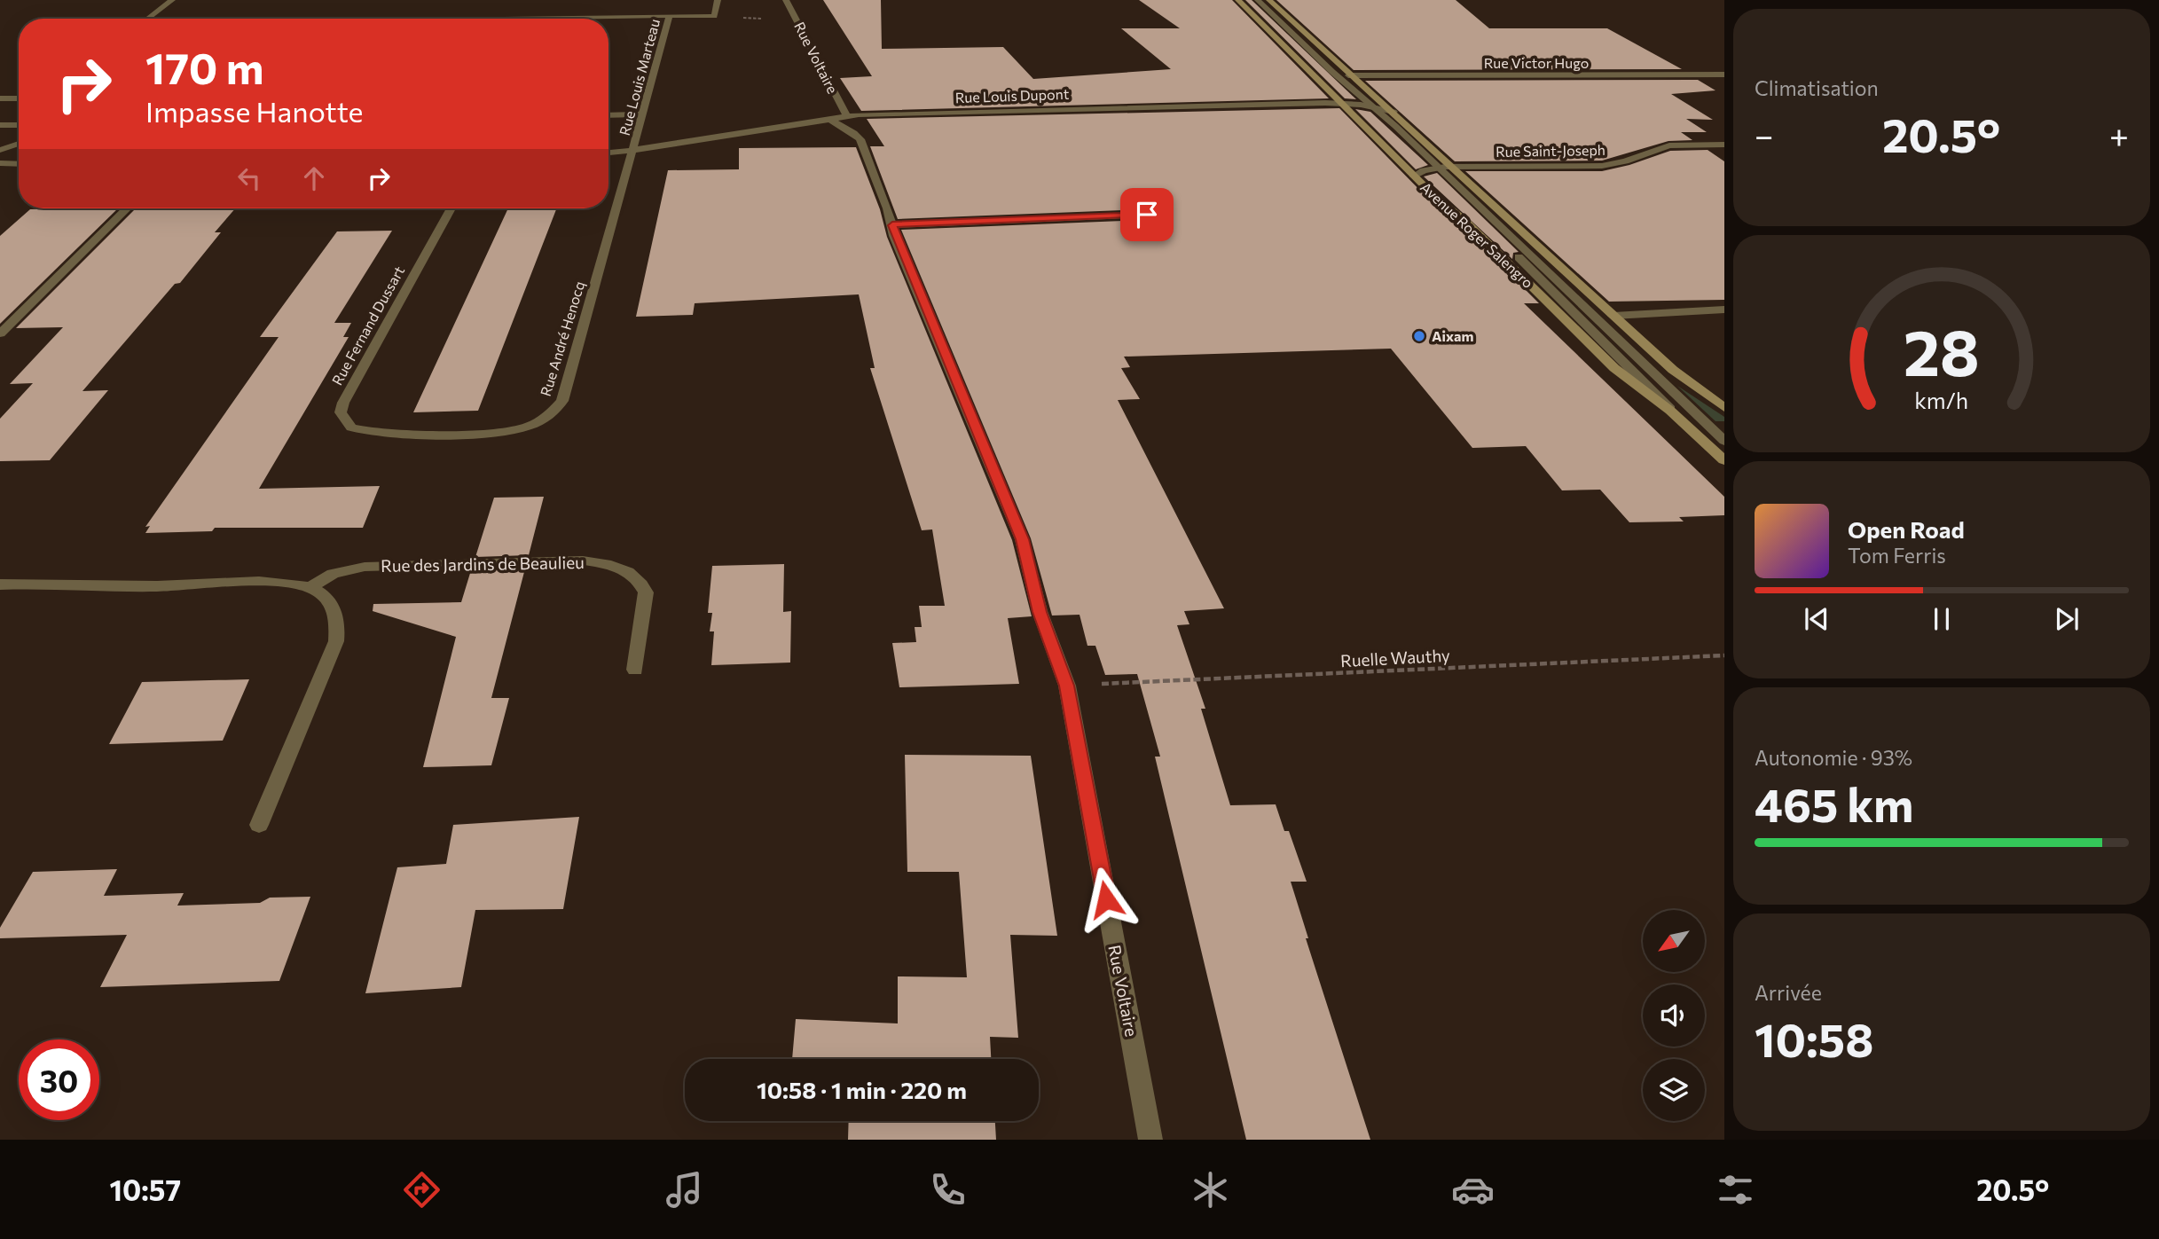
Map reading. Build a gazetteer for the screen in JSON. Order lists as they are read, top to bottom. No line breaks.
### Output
{"streets":{"main road":["Avenue Roger Salengro"],"street":["Rue Voltaire","Rue Victor Hugo","Rue Louis Marteau","Rue Louis Dupont","Rue Saint-Joseph","Rue Fernand Dussart","Rue André Henocq","Rue des Jardins de Beaulieu"],"path":["Ruelle Wauthy"]},"crossings":[["Rue Voltaire","Rue Louis Dupont"],["Rue Voltaire","Ruelle Wauthy"],["Rue Victor Hugo","Avenue Roger Salengro"],["Rue Louis Marteau","Rue Louis Dupont"],["Rue Louis Marteau","Rue André Henocq"],["Rue Louis Dupont","Avenue Roger Salengro"],["Rue Louis Dupont","Rue André Henocq"],["Rue Saint-Joseph","Avenue Roger Salengro"],["Rue Fernand Dussart","Rue André Henocq"]],"places":["Aixam"],"north":"bottom left","page":{"tile":["Climatisation",["Autonomie · 93%","465 km"],["Arrivée","10:58"]],"turn":["170 m","Impasse Hanotte"],"heat":["−","20.5°","+"],"song":["Open Road","Tom Ferris"],"limit":"30","trip":"10:58 · 1 min · 220 m","tabs":["10:57","20.5°"],"gauge":["28","km/h"]}}
